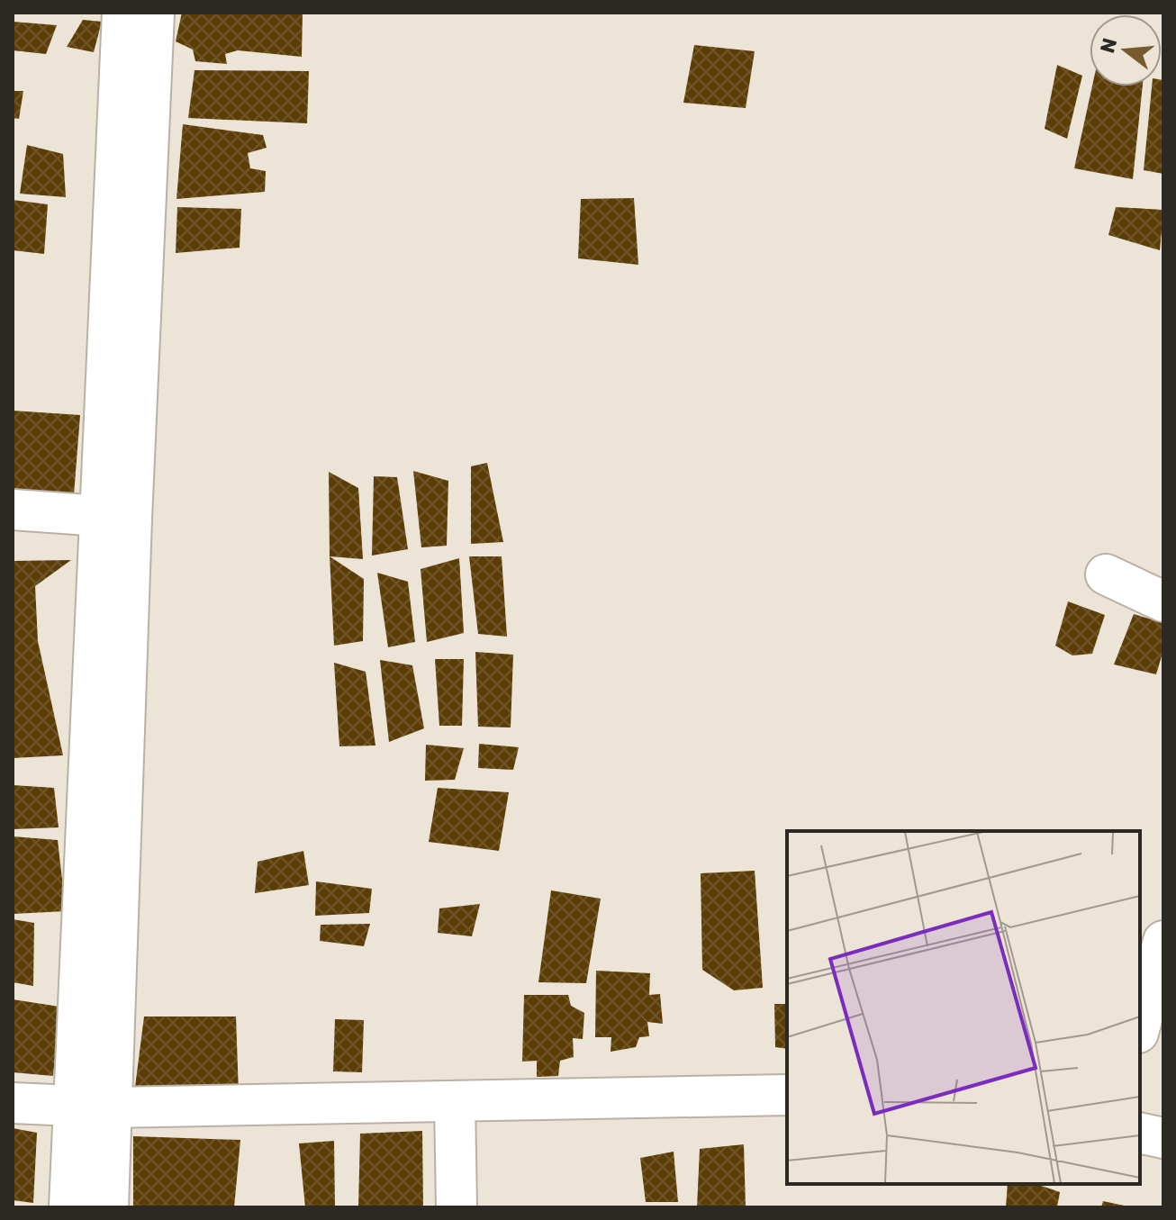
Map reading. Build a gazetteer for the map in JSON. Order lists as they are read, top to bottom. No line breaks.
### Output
{"north":"left"}
